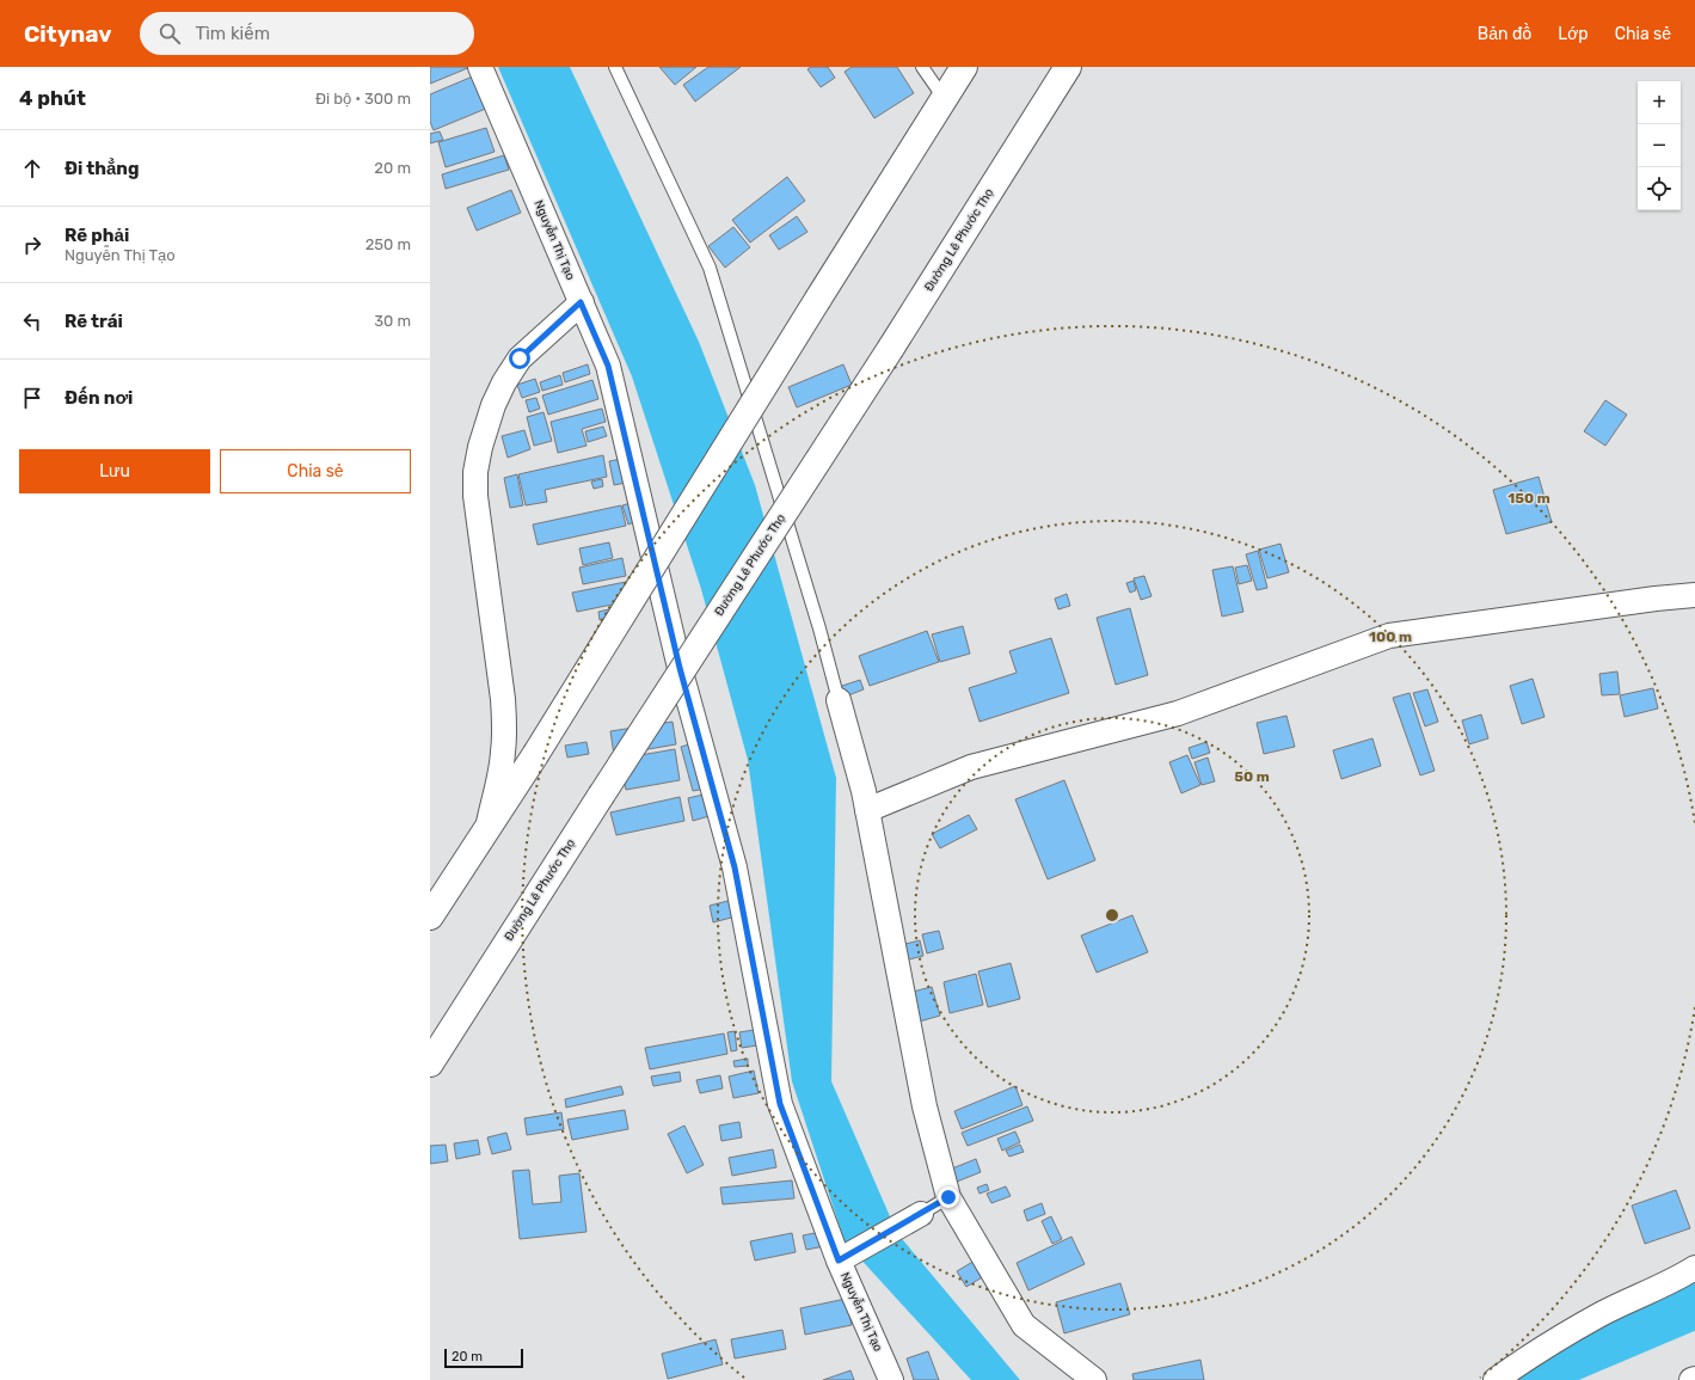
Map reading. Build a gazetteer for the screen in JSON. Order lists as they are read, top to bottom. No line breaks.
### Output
{"streets":{"street":["Nguyễn Thị Tạo","Đường Lê Phước Thọ"]},"scale_bar":"20 m","page":{"header":"Citynav","search":"Tìm kiếm","nav":["Bản đồ","Lớp","Chia sẻ"],"heading":["4 phút","Đi bộ · 300 m"],"map_buttons":["+","−"],"list":[["Đi thẳng","20 m"],["Rẽ phải","Nguyễn Thị Tạo","250 m"],["Rẽ trái","30 m"],"Đến nơi"],"buttons":["Lưu","Chia sẻ"],"scale":"20 m"},"rings":["150 m","100 m","50 m"]}
